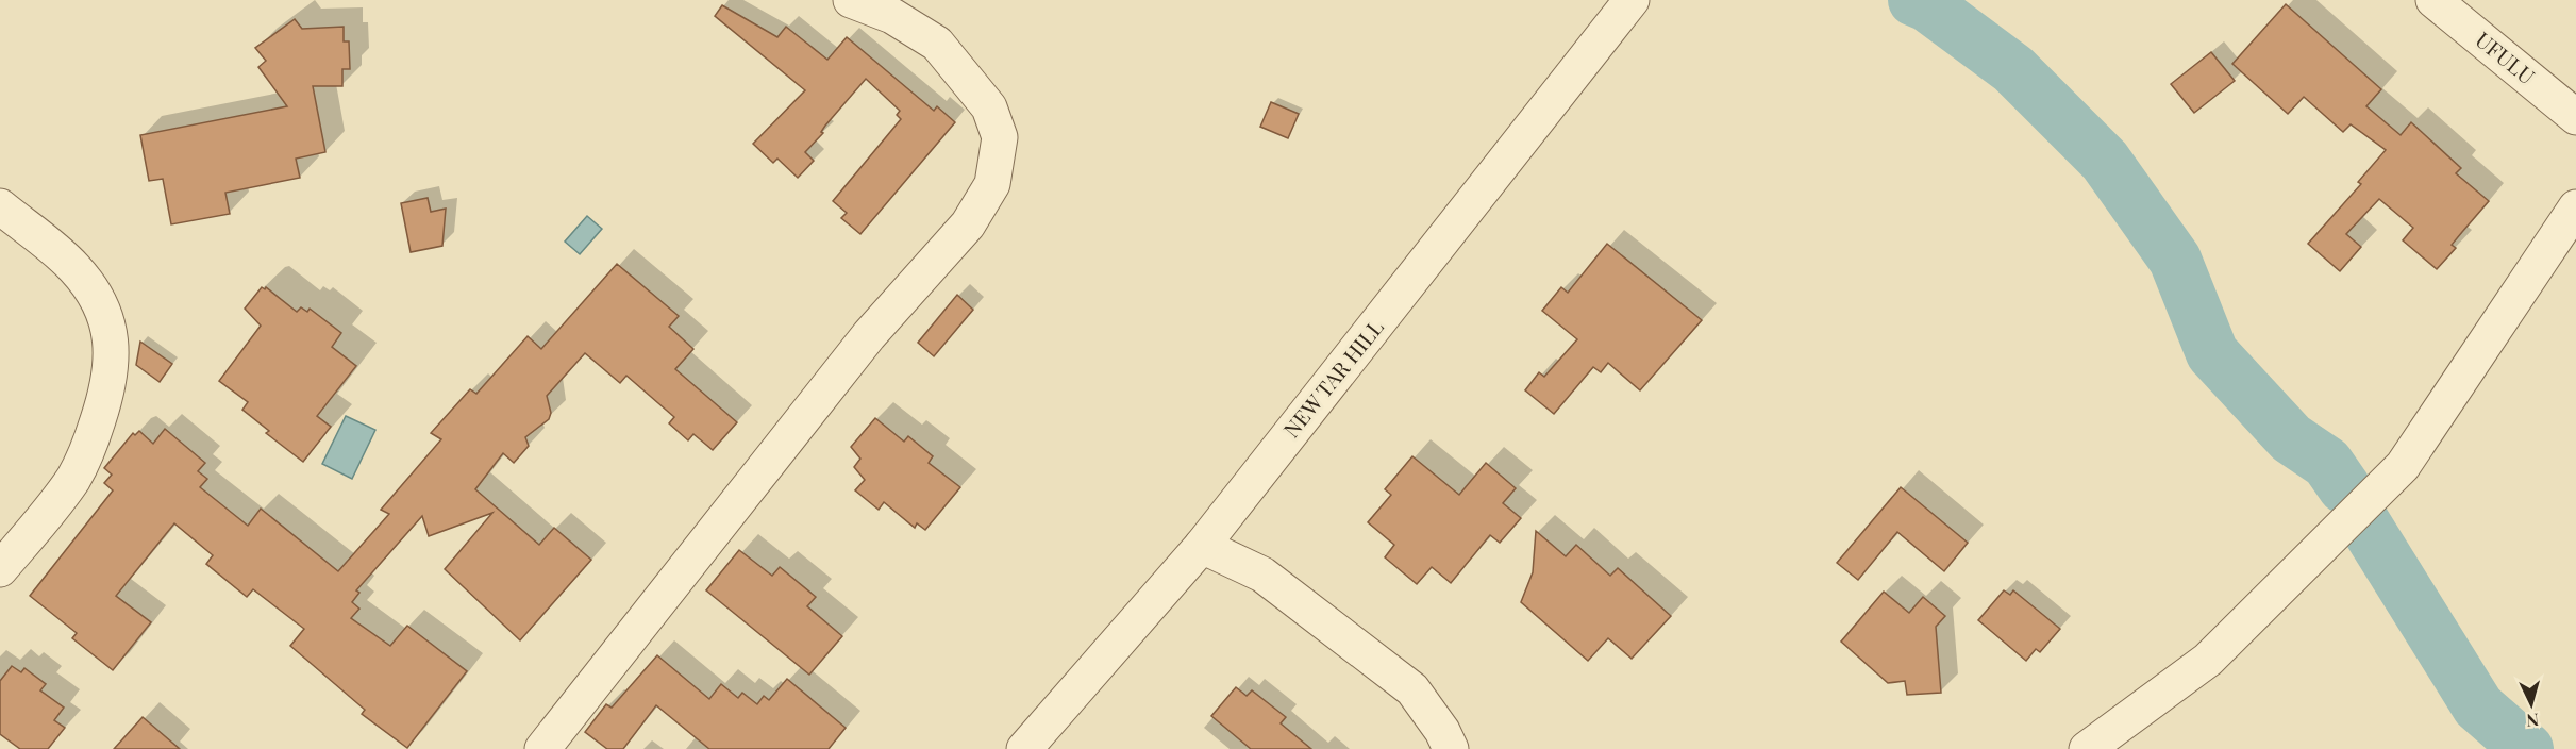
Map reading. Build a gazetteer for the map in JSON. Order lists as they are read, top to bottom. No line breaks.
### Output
{"streets":{"street":["UFULU","NEW TAR HILL"]},"north":"bottom"}
